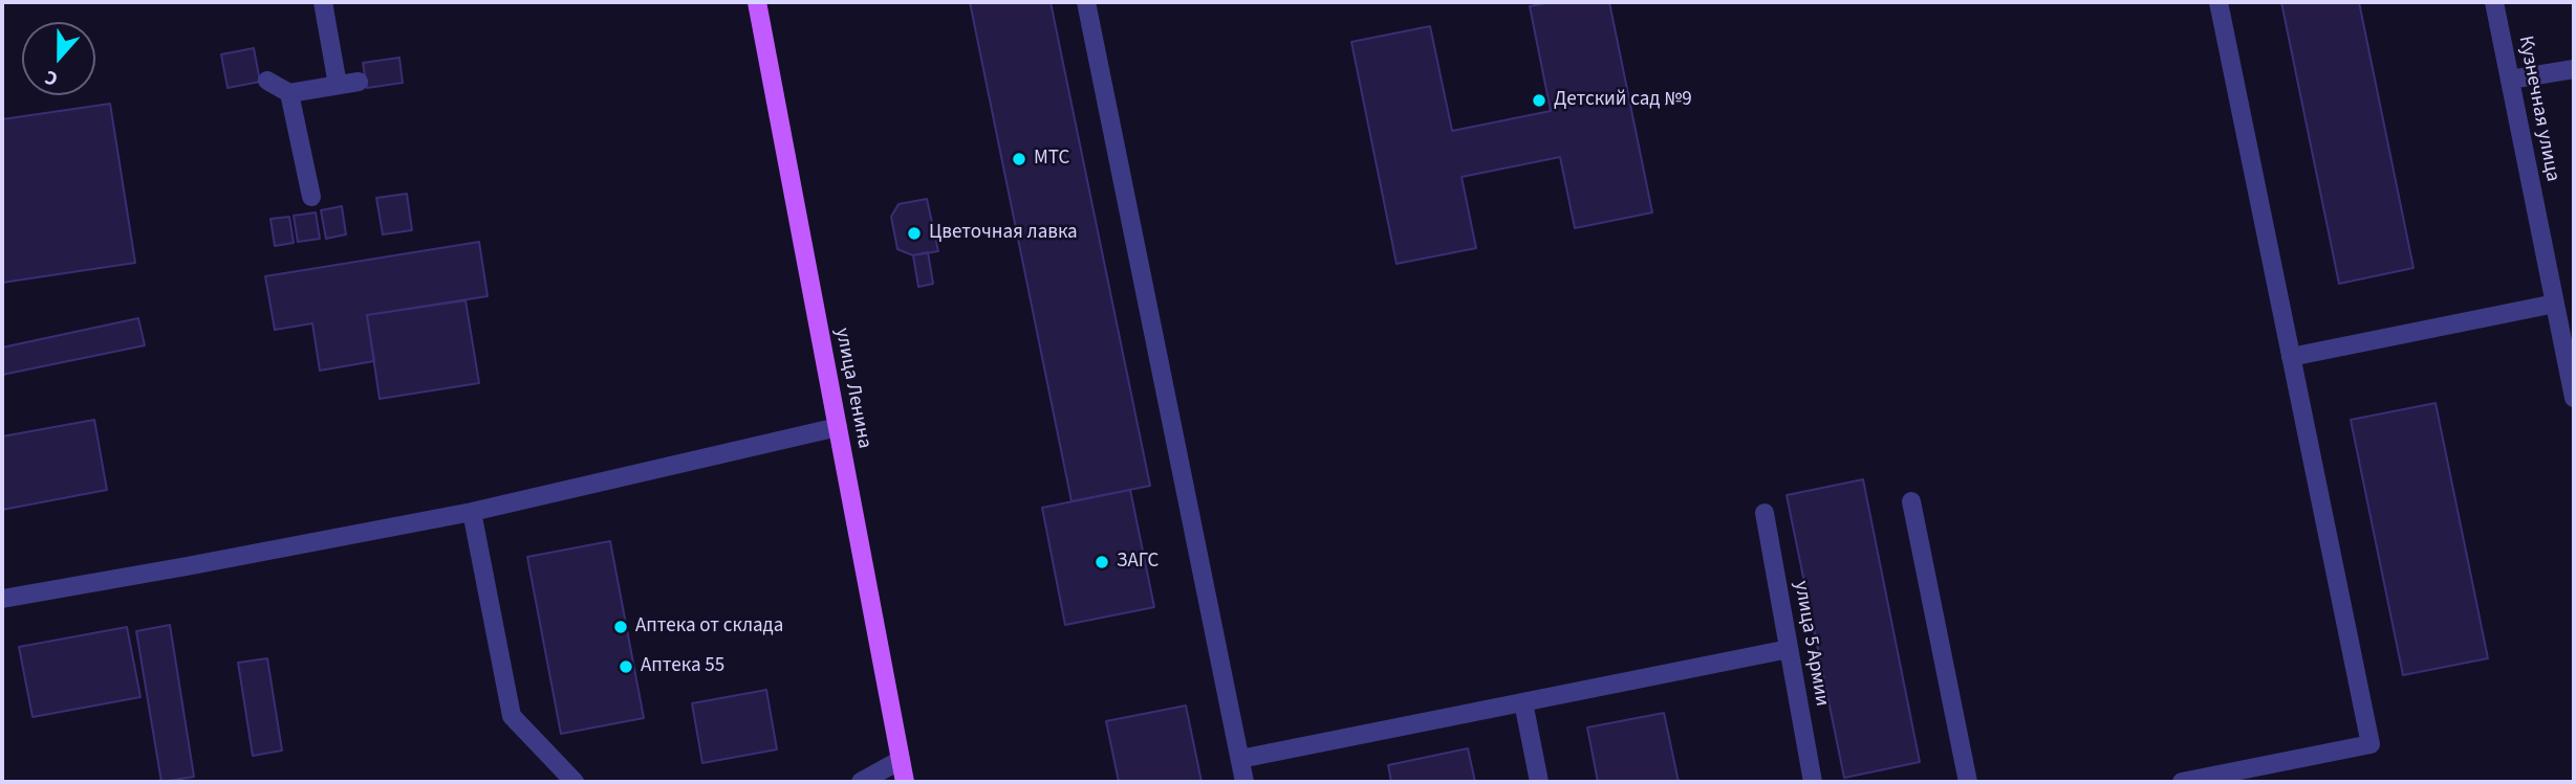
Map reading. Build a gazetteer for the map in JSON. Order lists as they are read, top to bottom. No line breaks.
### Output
{"streets":{"main road":["улица Ленина"],"street":["Кузнечная улица","улица 5 Армии"]},"places":["Детский сад №9","МТС","Цветочная лавка","ЗАГС","Аптека от склада","Аптека 55"],"north":"bottom"}
